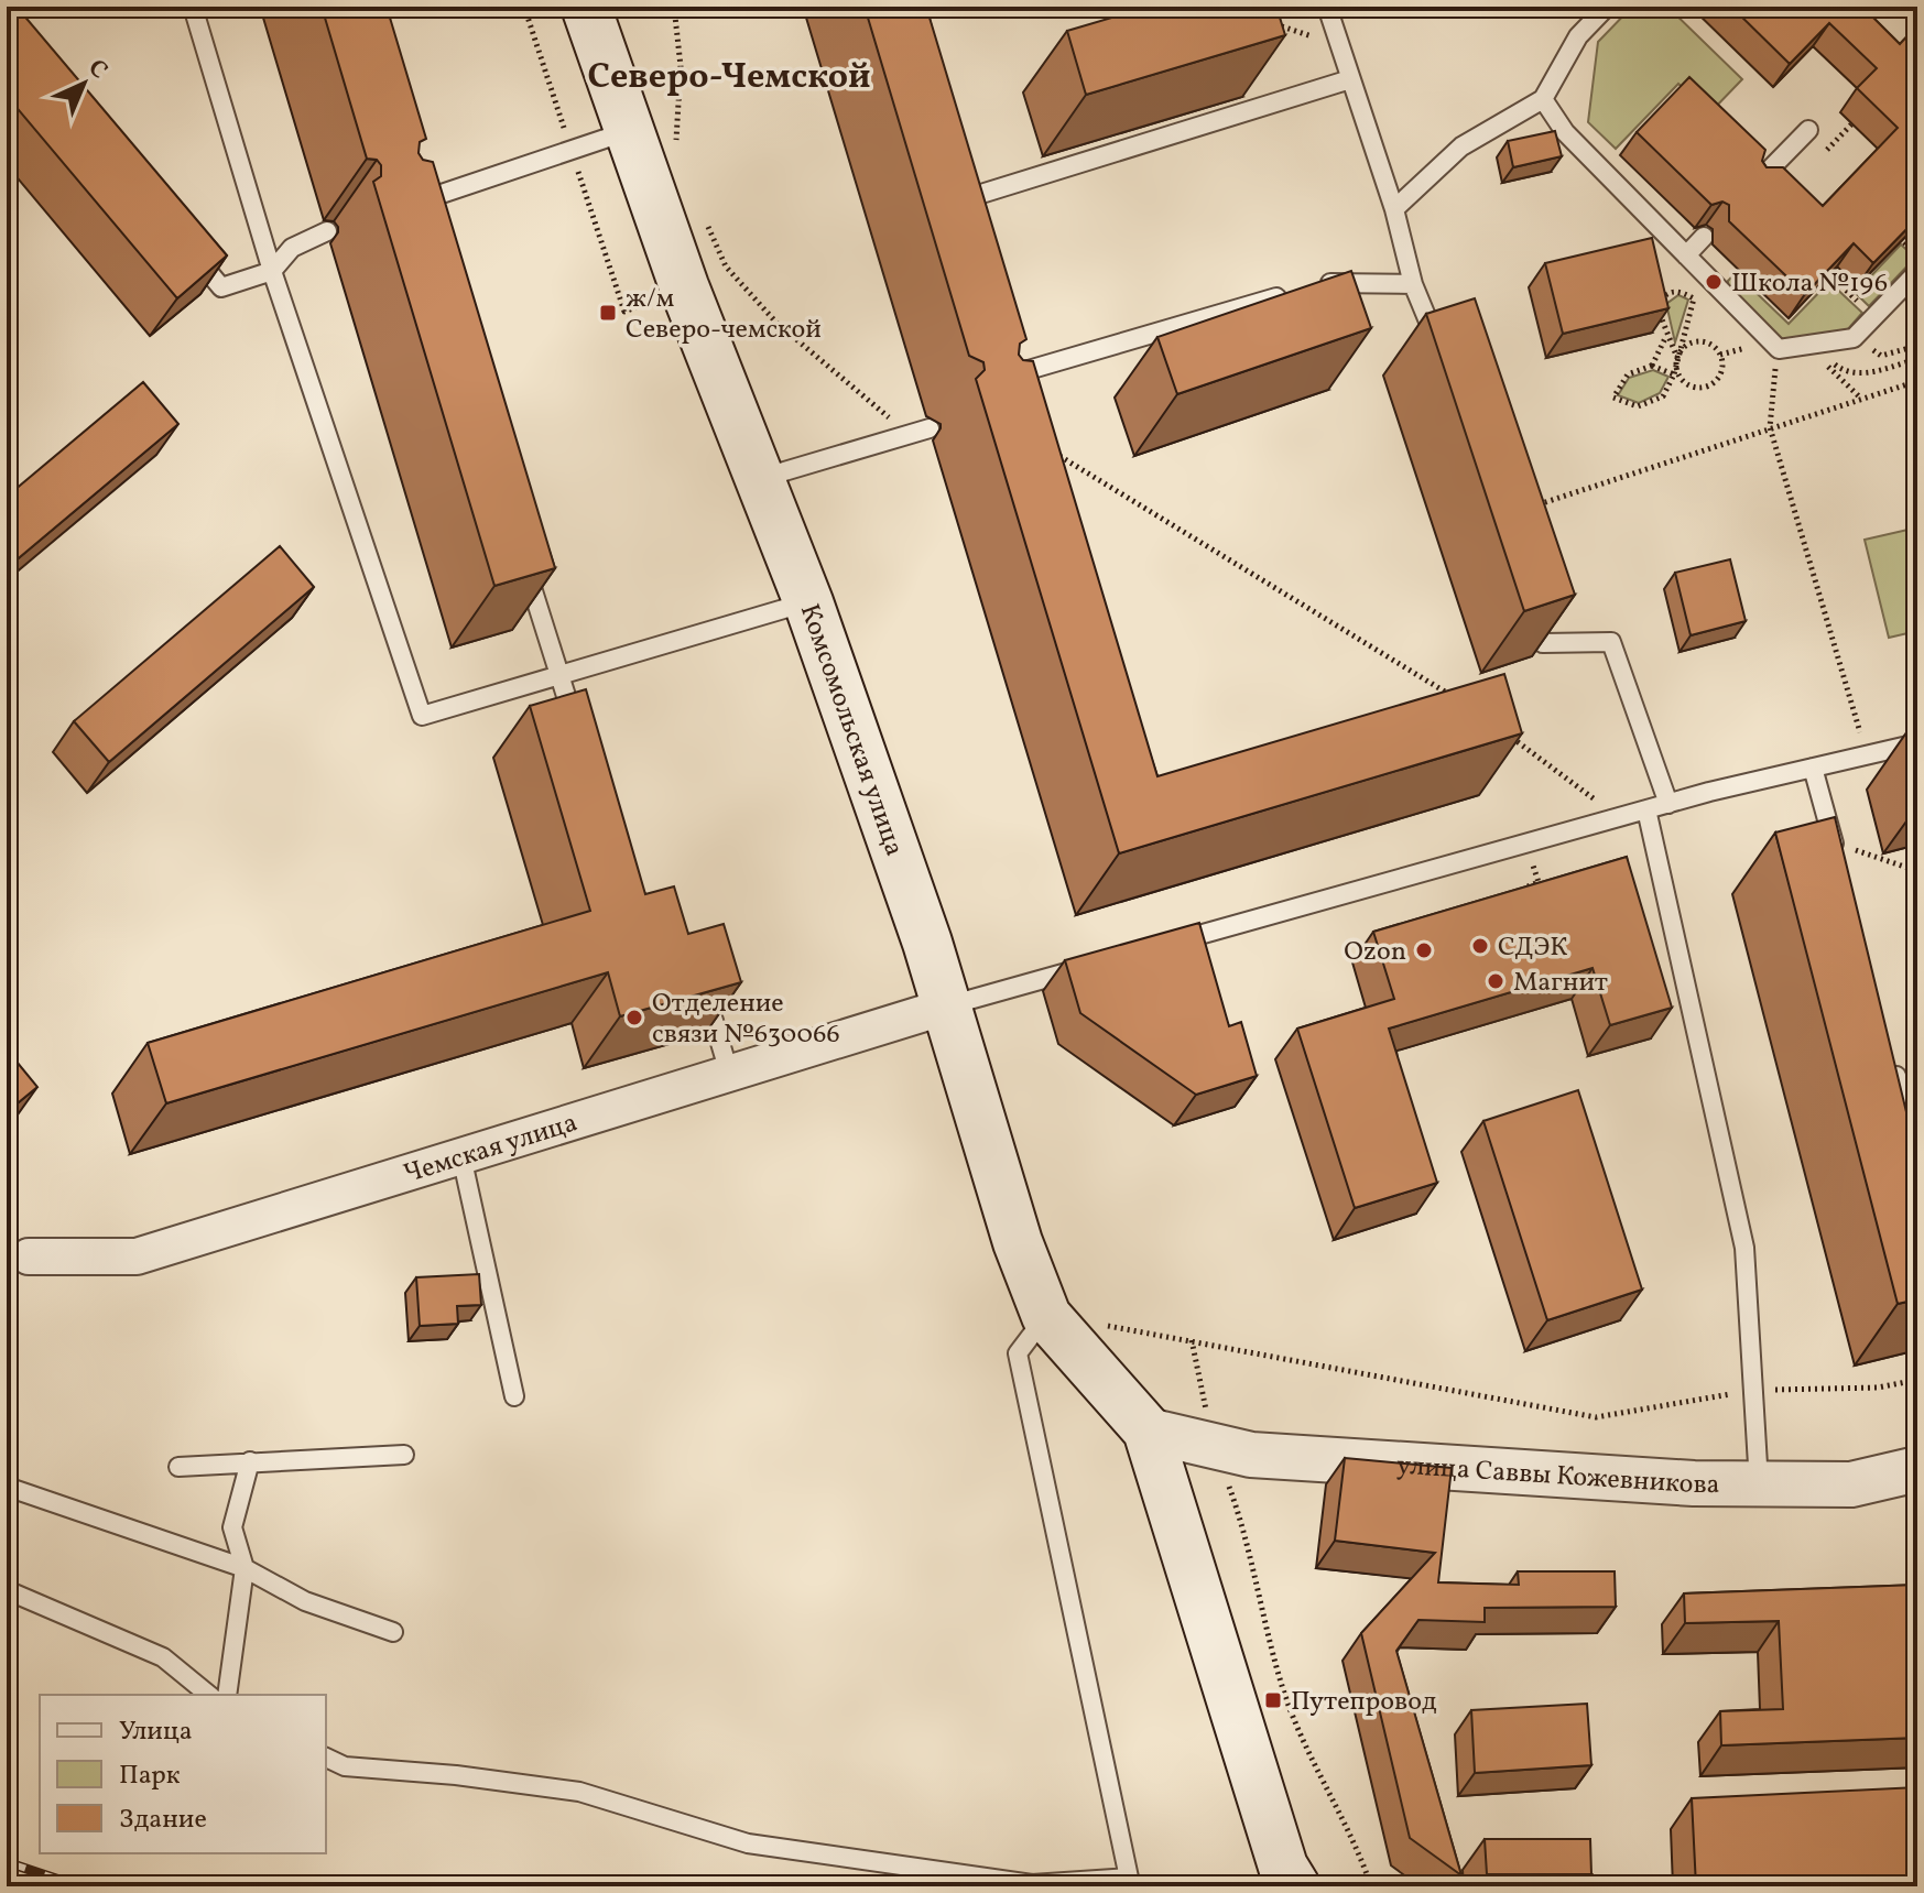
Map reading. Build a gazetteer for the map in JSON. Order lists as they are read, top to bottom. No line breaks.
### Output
{"streets":{"main road":["Комсомольская улица"],"street":["Чемская улица","улица Саввы Кожевникова"]},"crossings":[["Комсомольская улица","Чемская улица"],["Комсомольская улица","улица Саввы Кожевникова"]],"districts":["Северо-Чемской"],"places":{"other":["Школа №196","СДЭК","Ozon","Магнит","Отделение связи №630066"],"transit":["ж/м Северо-чемской","Путепровод"]},"legend":["Улица","Парк","Здание"],"north":"top right"}
